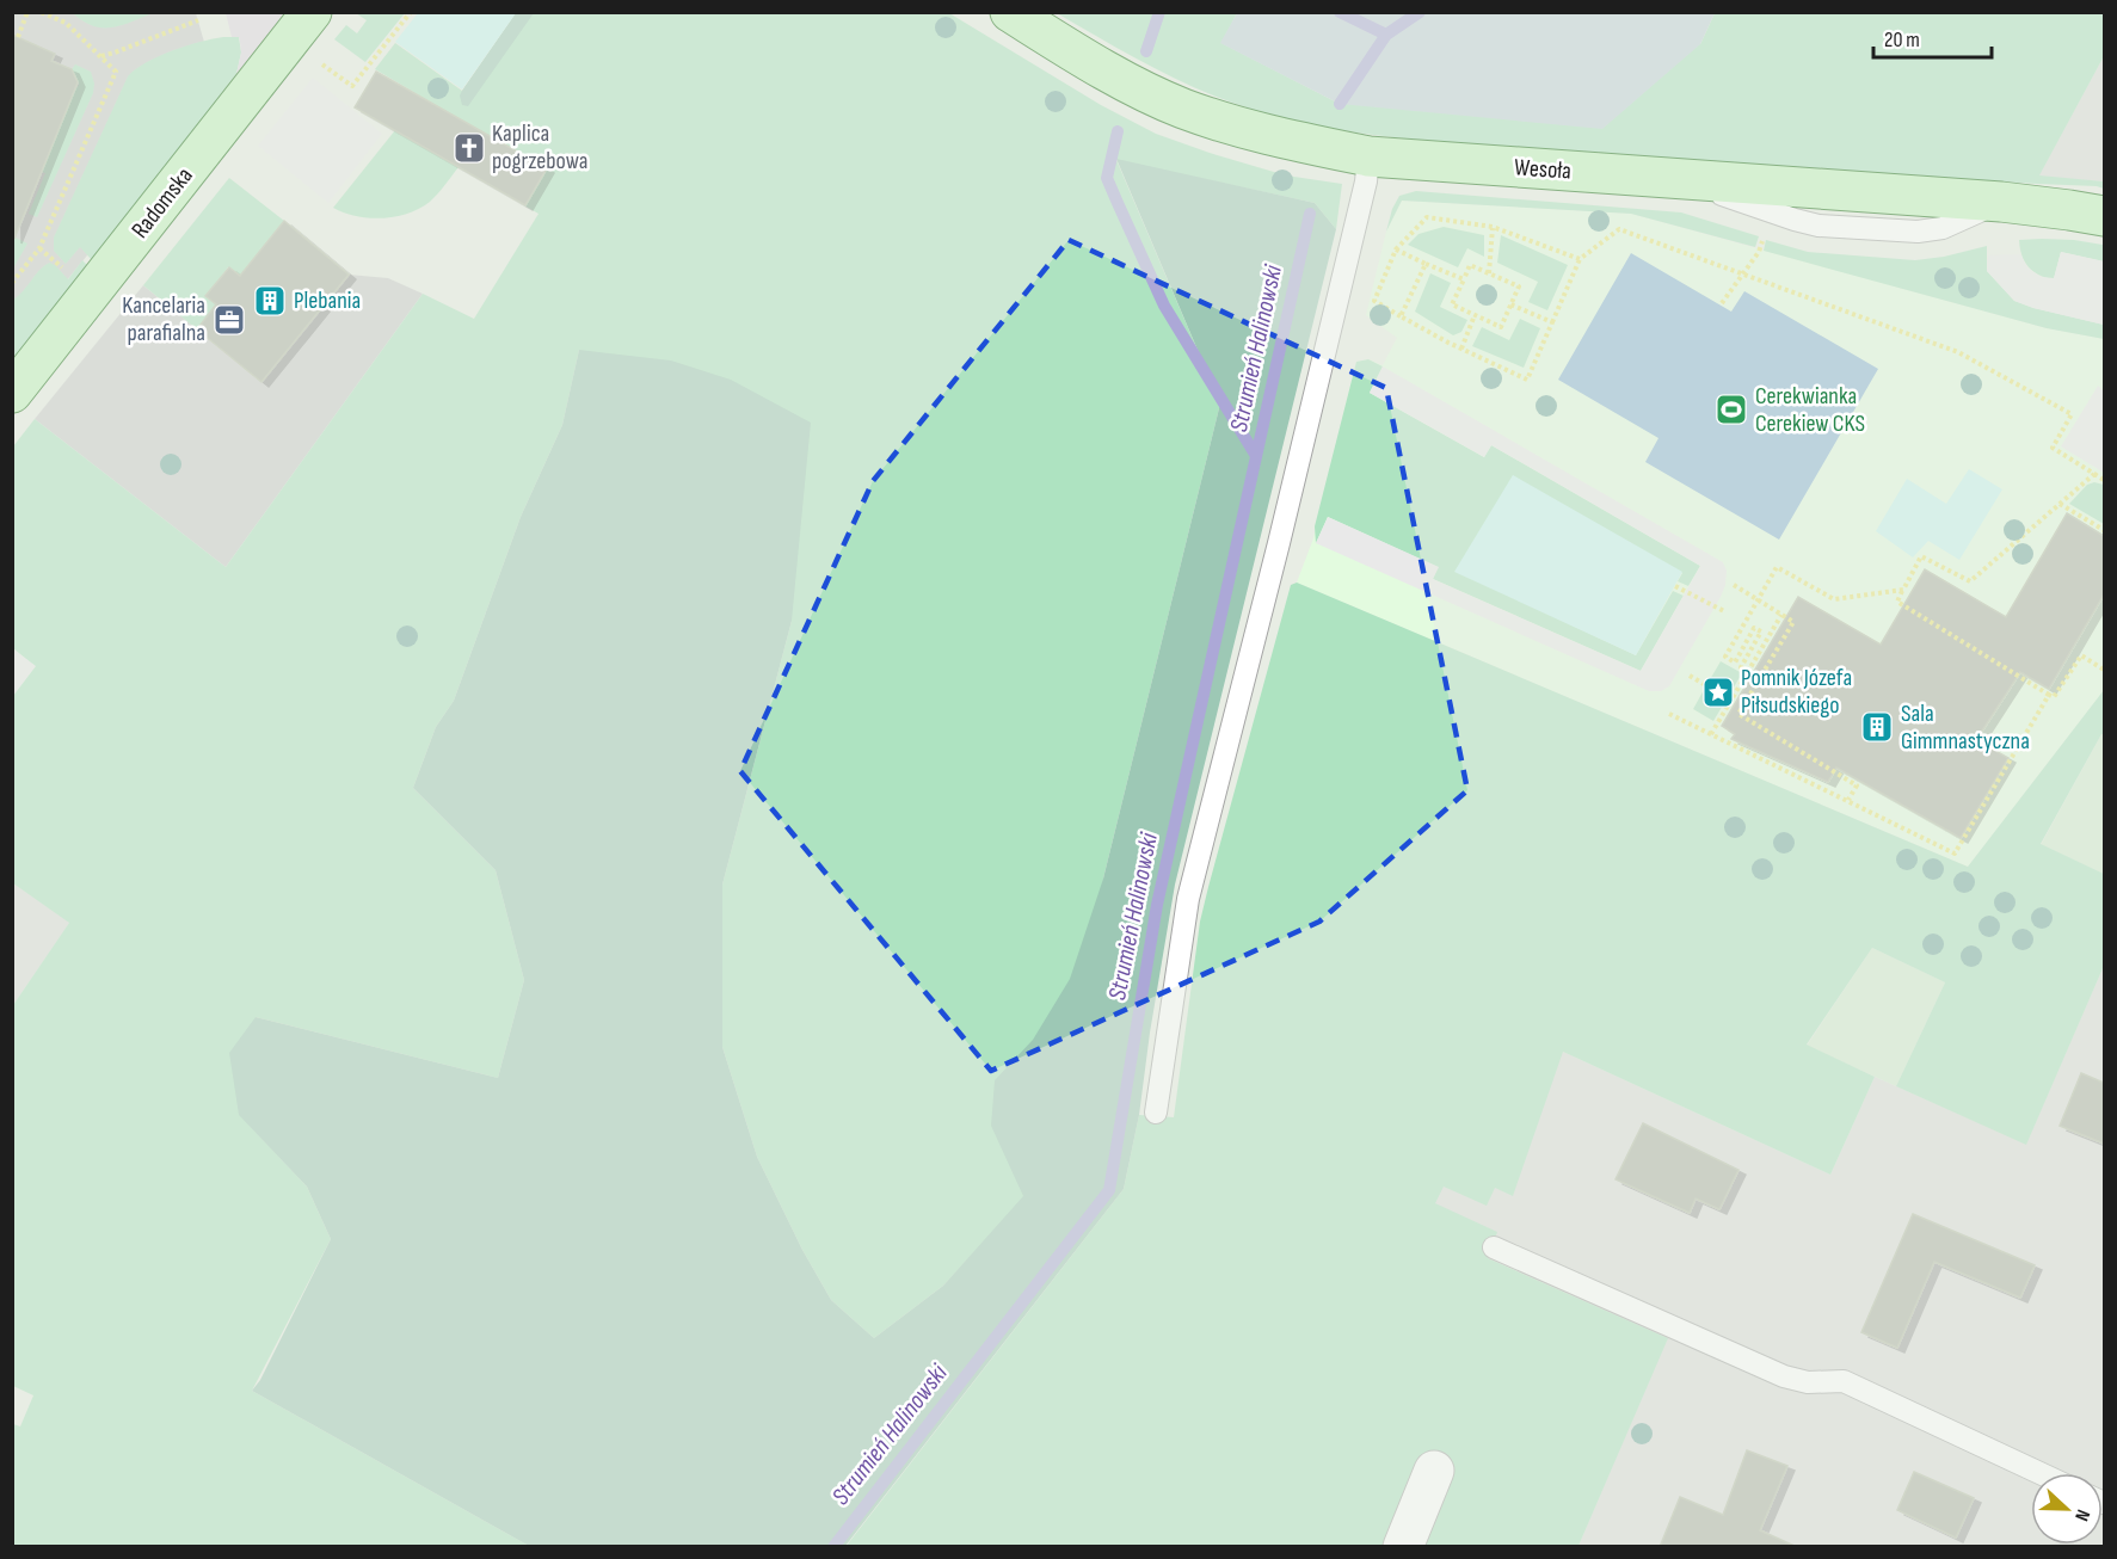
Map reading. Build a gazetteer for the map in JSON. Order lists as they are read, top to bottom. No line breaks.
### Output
{"streets":{"street":["Wesoła","Radomska"]},"water":["Strumień Halinowski"],"places":{"church":["Kaplica pogrzebowa"],"building":["Plebania","Sala Gimmnastyczna"],"office":["Kancelaria parafialna"],"sports":["Cerekwianka Cerekiew CKS"],"place":["Pomnik Józefa Piłsudskiego"]},"scale_bar":"20 m","north":"right"}
